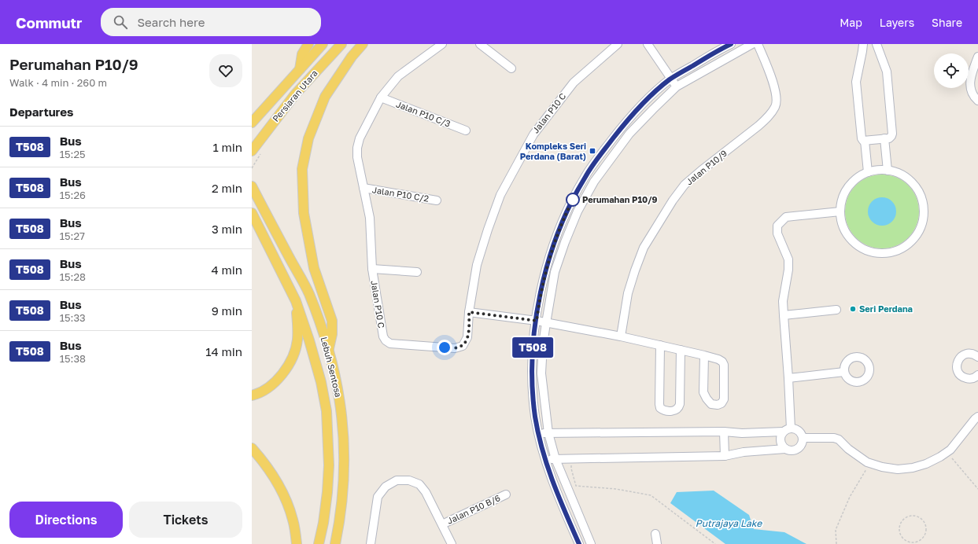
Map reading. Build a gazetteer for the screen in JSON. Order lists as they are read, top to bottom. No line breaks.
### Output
{"streets":{"main road":["Persiaran Utara","Lebuh Sentosa"],"street":["Jalan P10 C","Jalan P10 C/3","Jalan P10/9","Jalan P10 C/2","Jalan P10 B/6"]},"crossings":[["Jalan P10 C","Jalan P10 C/3"],["Jalan P10 C","Jalan P10 C/2"]],"water":["Putrajaya Lake"],"places":{"transit":["Kompleks Seri Perdana (Barat)"],"other":["Perumahan P10/9","Seri Perdana"]},"lines":["bus line T508"],"page":{"header":"Commutr","search":"Search here","nav":["Map","Layers","Share"],"heading":[["Perumahan P10/9","Walk · 4 min · 260 m"],"Departures"],"on_map":"T508","list":[{"mark":"T508","name":"Bus","note":"15:25","value":"1 min"},{"mark":"T508","name":"Bus","note":"15:26","value":"2 min"},{"mark":"T508","name":"Bus","note":"15:27","value":"3 min"},{"mark":"T508","name":"Bus","note":"15:28","value":"4 min"},{"mark":"T508","name":"Bus","note":"15:33","value":"9 min"},{"mark":"T508","name":"Bus","note":"15:38","value":"14 min"}],"buttons":["Directions","Tickets"]}}
